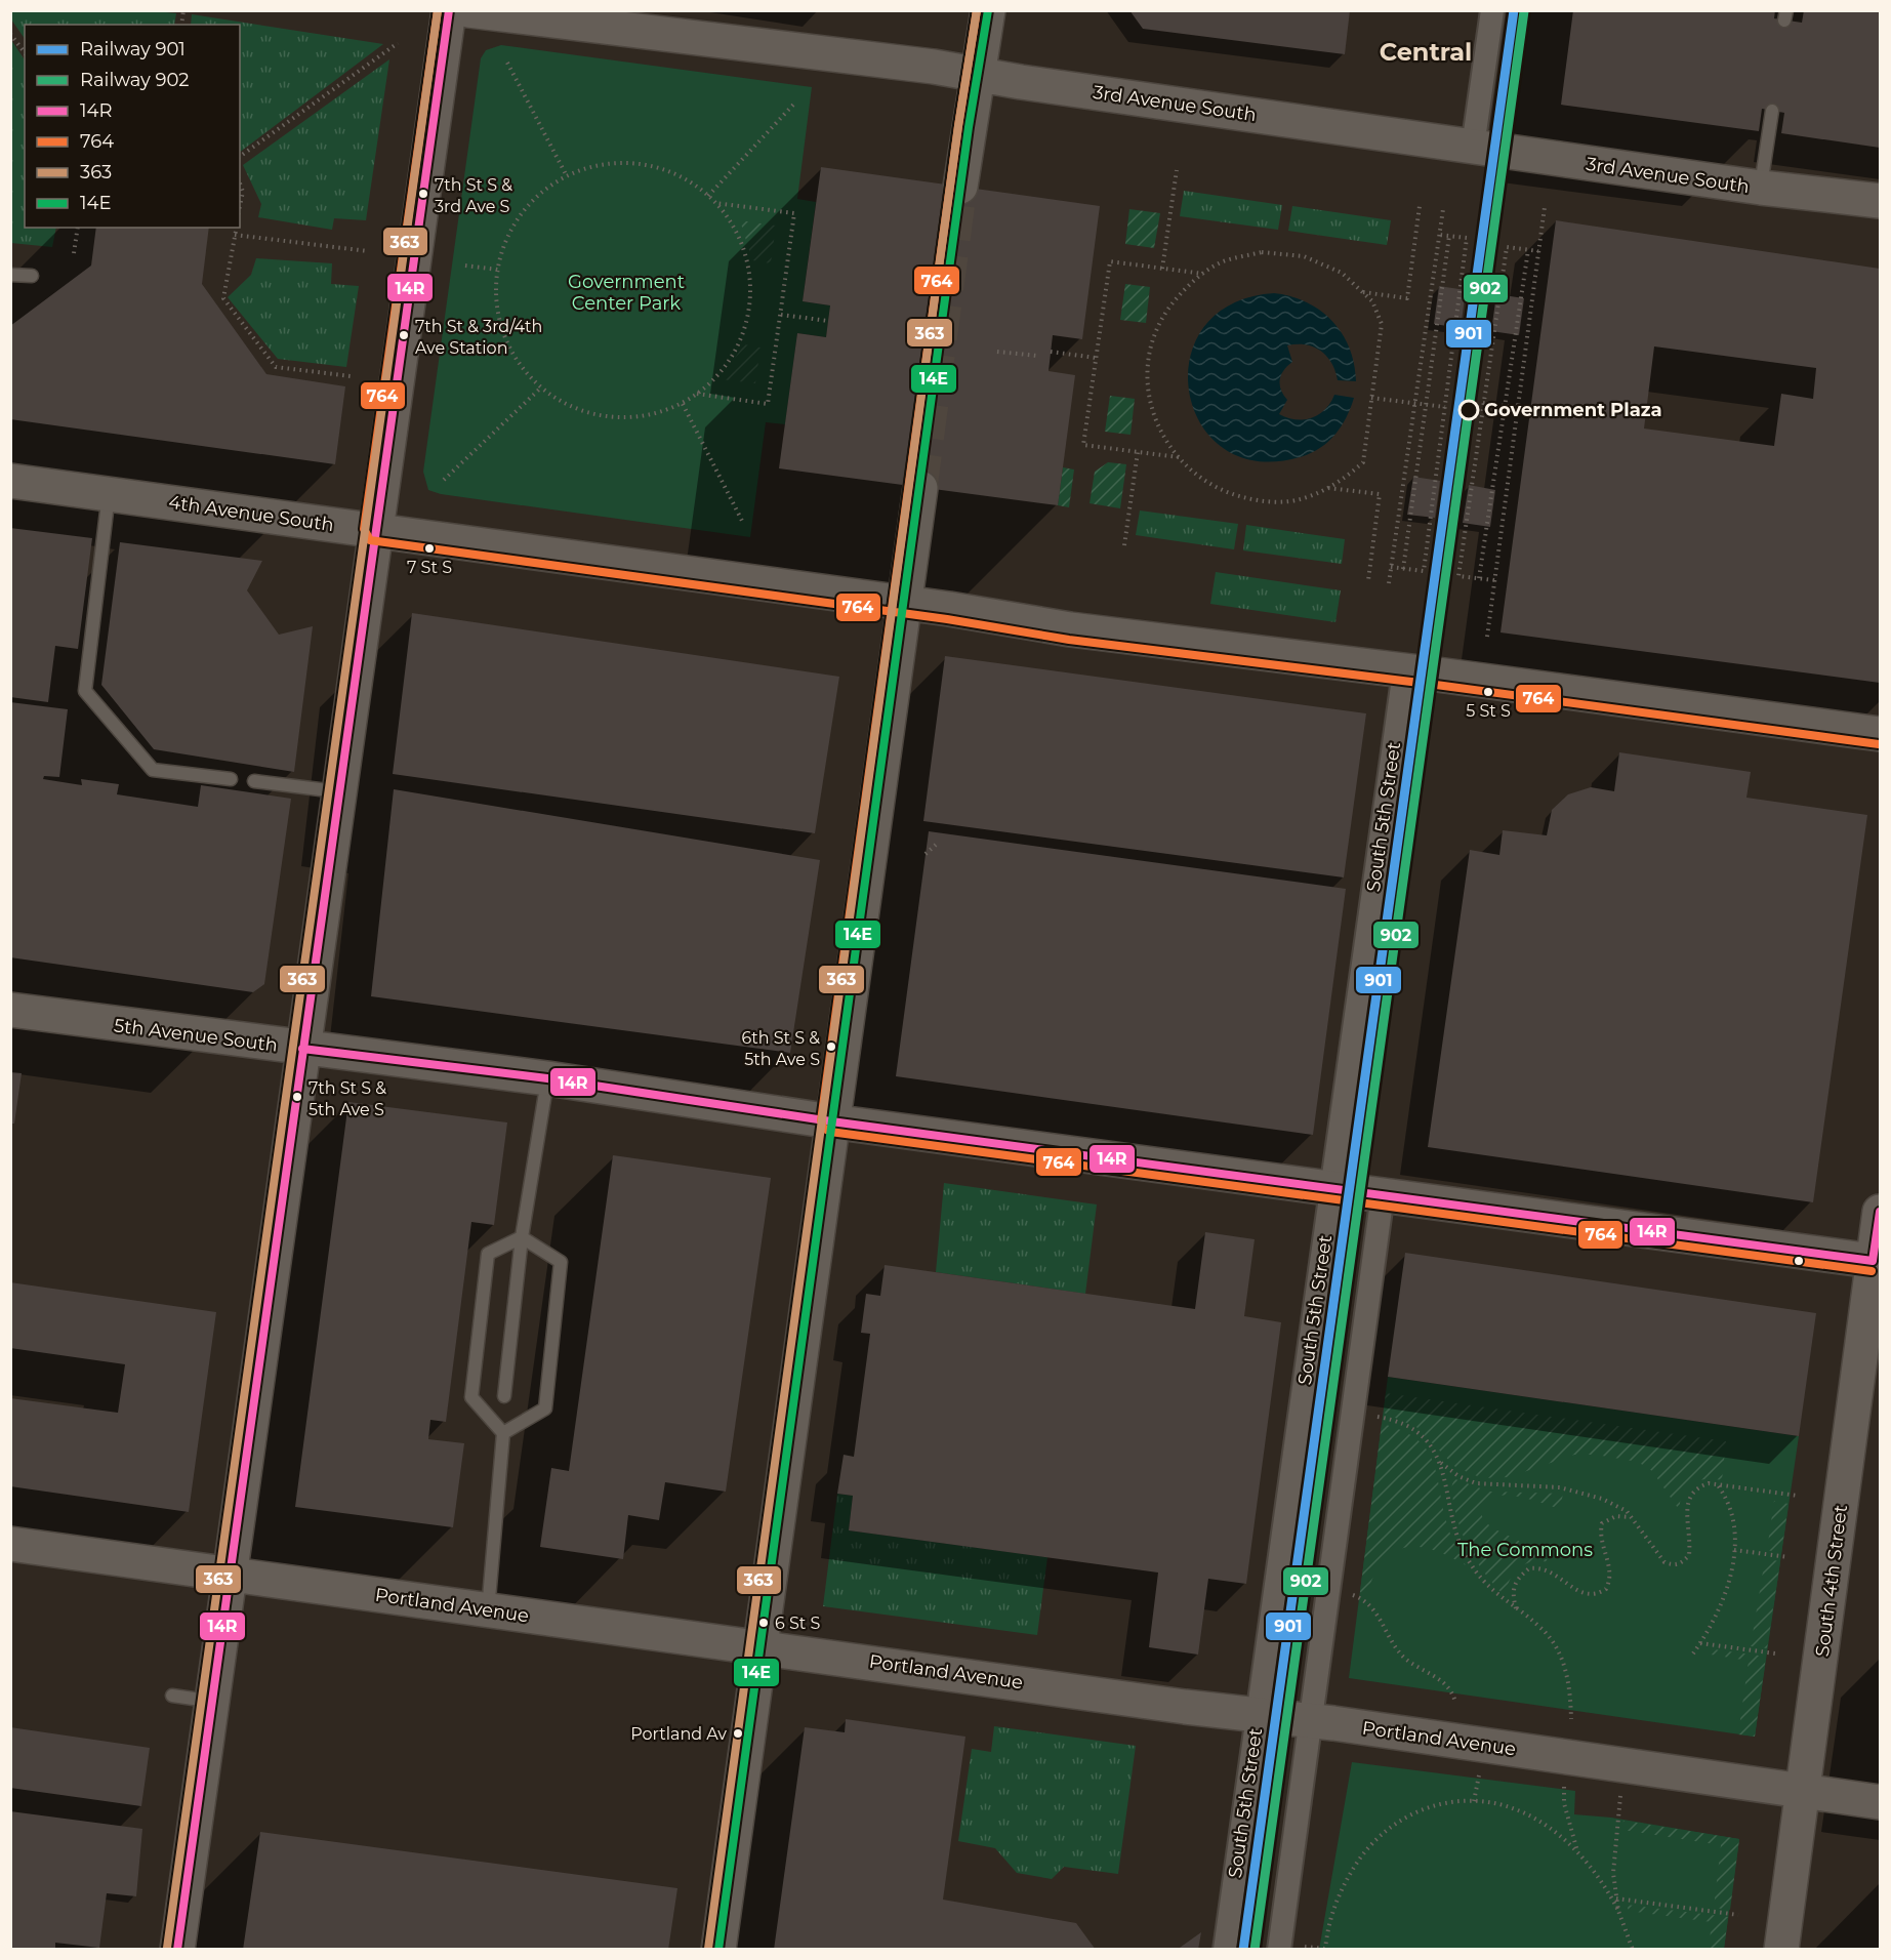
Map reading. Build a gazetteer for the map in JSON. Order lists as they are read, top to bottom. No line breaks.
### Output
{"streets":{"main road":["3rd Avenue South","4th Avenue South","5th Avenue South","South 4th Street","Portland Avenue"],"street":["South 5th Street"]},"crossings":[["4th Avenue South","South 5th Street"],["South 5th Street","5th Avenue South"],["South 5th Street","Portland Avenue"],["5th Avenue South","South 4th Street"],["South 4th Street","Portland Avenue"]],"districts":["Central"],"parks":["Government Center Park","The Commons"],"places":["7th St S & 3rd Ave S","7th St & 3rd/4th Ave Station","Government Plaza","7 St S","5 St S","6th St S & 5th Ave S","7th St S & 5th Ave S","6 St S","Portland Av"],"lines":["rail line 901","transit line 14R","transit line 764","transit line 363","transit line 14E","rail line 902"],"legend":["Railway 901","Railway 902","14R","764","363","14E"]}
